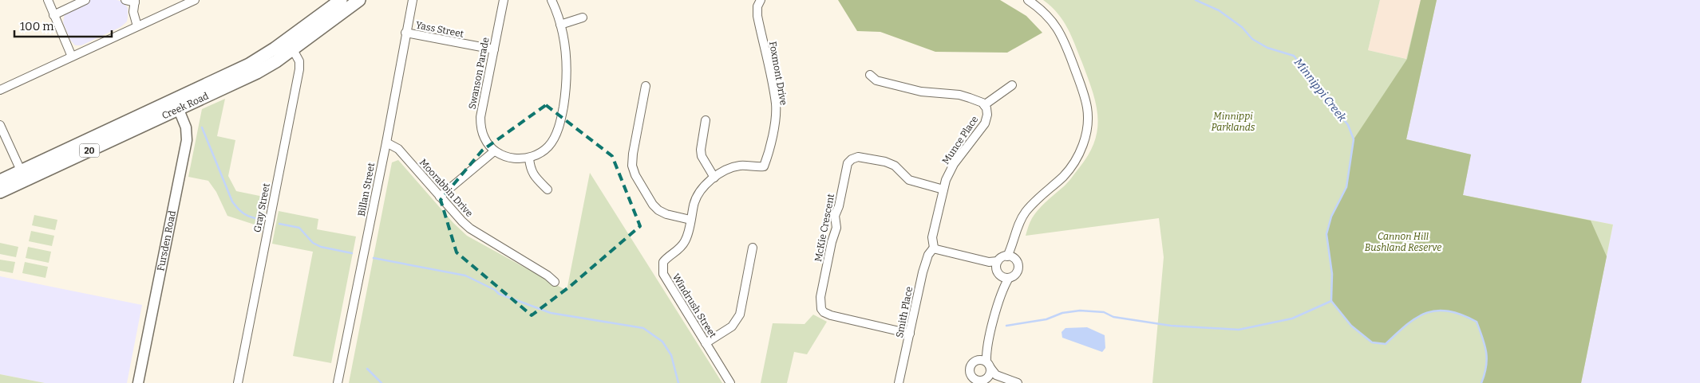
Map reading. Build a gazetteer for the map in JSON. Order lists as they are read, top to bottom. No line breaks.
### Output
{"streets":{"main road":["Creek Road","20"],"street":["Yass Street","Swanson Parade","Foxmont Drive","Munce Place","Moorabbin Drive","Billan Street","Gray Street","McKie Crescent","Fursden Road","Windrush Street","Smith Place"]},"crossings":[["Yass Street","Swanson Parade"],["Yass Street","Billan Street"],["Foxmont Drive","Windrush Street"],["Creek Road","Gray Street"],["Creek Road","Fursden Road"],["Munce Place","McKie Crescent"],["Munce Place","Smith Place"],["Moorabbin Drive","Billan Street"],["McKie Crescent","Smith Place"]],"water":["Minnippi Creek"],"parks":["Minnippi Parklands","Cannon Hill Bushland Reserve"],"scale_bar":"100 m"}
